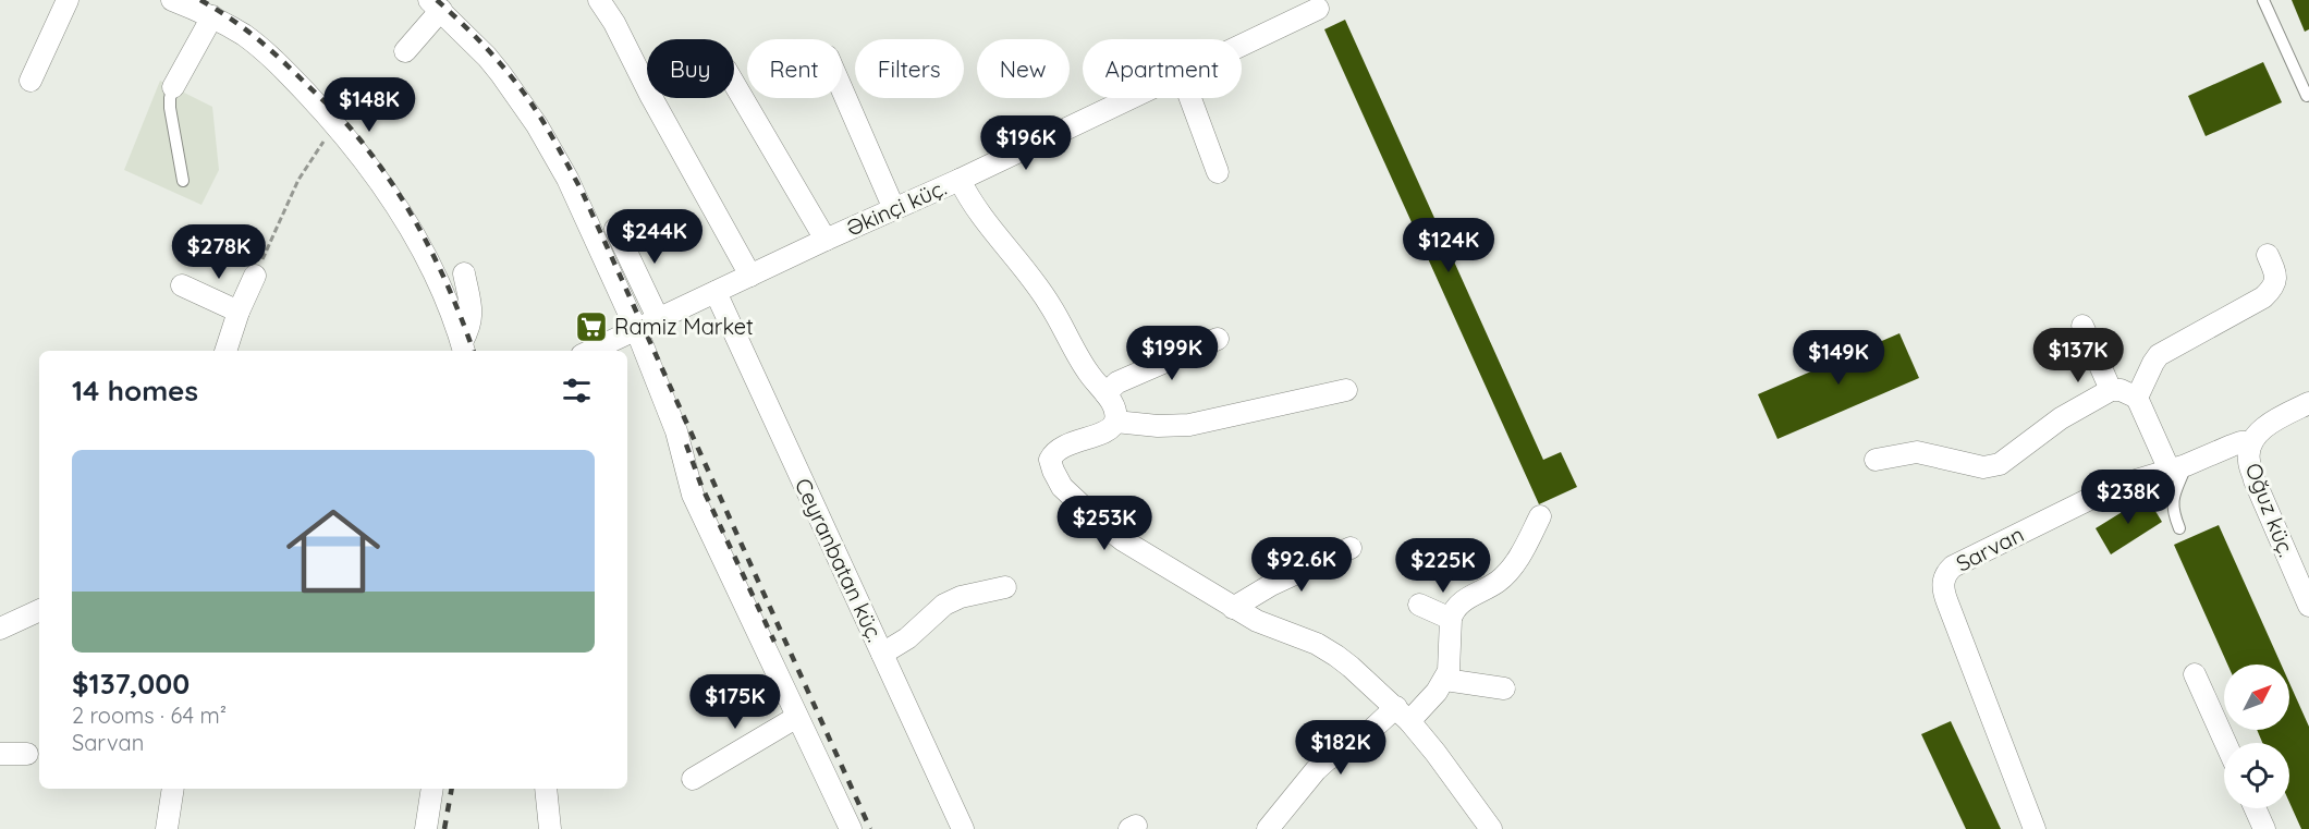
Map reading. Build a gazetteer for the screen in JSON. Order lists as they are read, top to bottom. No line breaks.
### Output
{"streets":{"street":["Əkinçi küç.","Oğuz küç.","Sarvan","Ceyranbatan küç."]},"crossings":[["Əkinçi küç.","Ceyranbatan küç."],["Oğuz küç.","Sarvan"]],"places":{"supermarket":["Ramiz Market"]},"north":"top right","page":{"chip":["Buy","Rent","Filters","New","Apartment"],"price":["$148K","$196K","$244K","$124K","$278K","$199K","$137K","$149K","$238K","$253K","$92.6K","$225K","$175K","$182K"],"heading":"14 homes","list":[{"name":"$137,000","note":"2 rooms · 64 m² · Sarvan"}]}}
